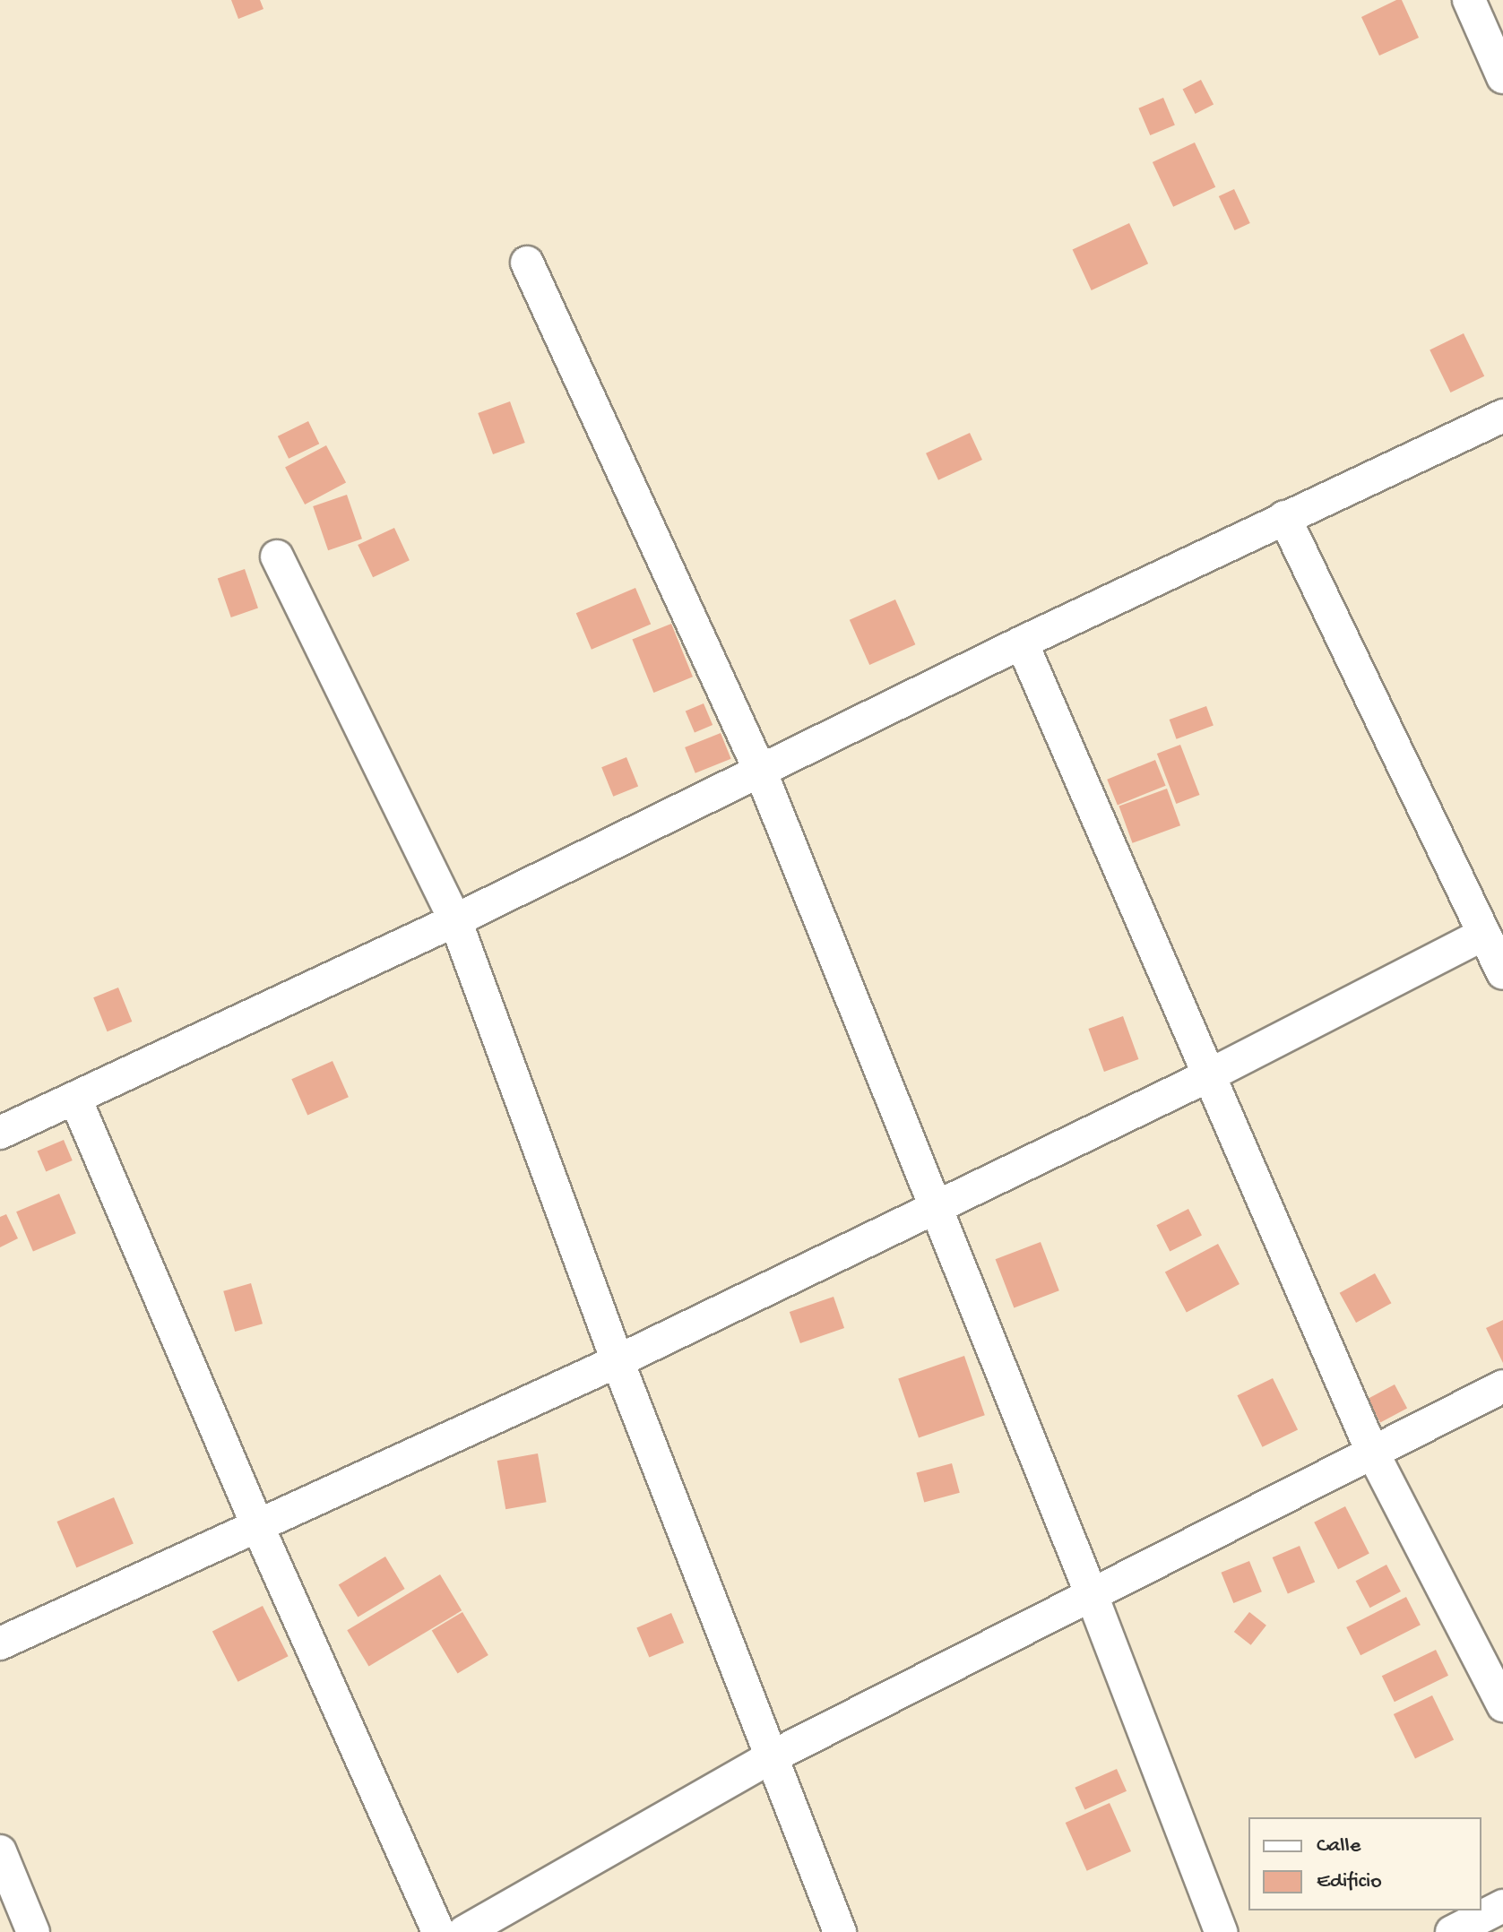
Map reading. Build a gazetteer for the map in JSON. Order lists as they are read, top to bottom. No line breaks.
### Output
{"legend":["Calle","Edificio"]}
